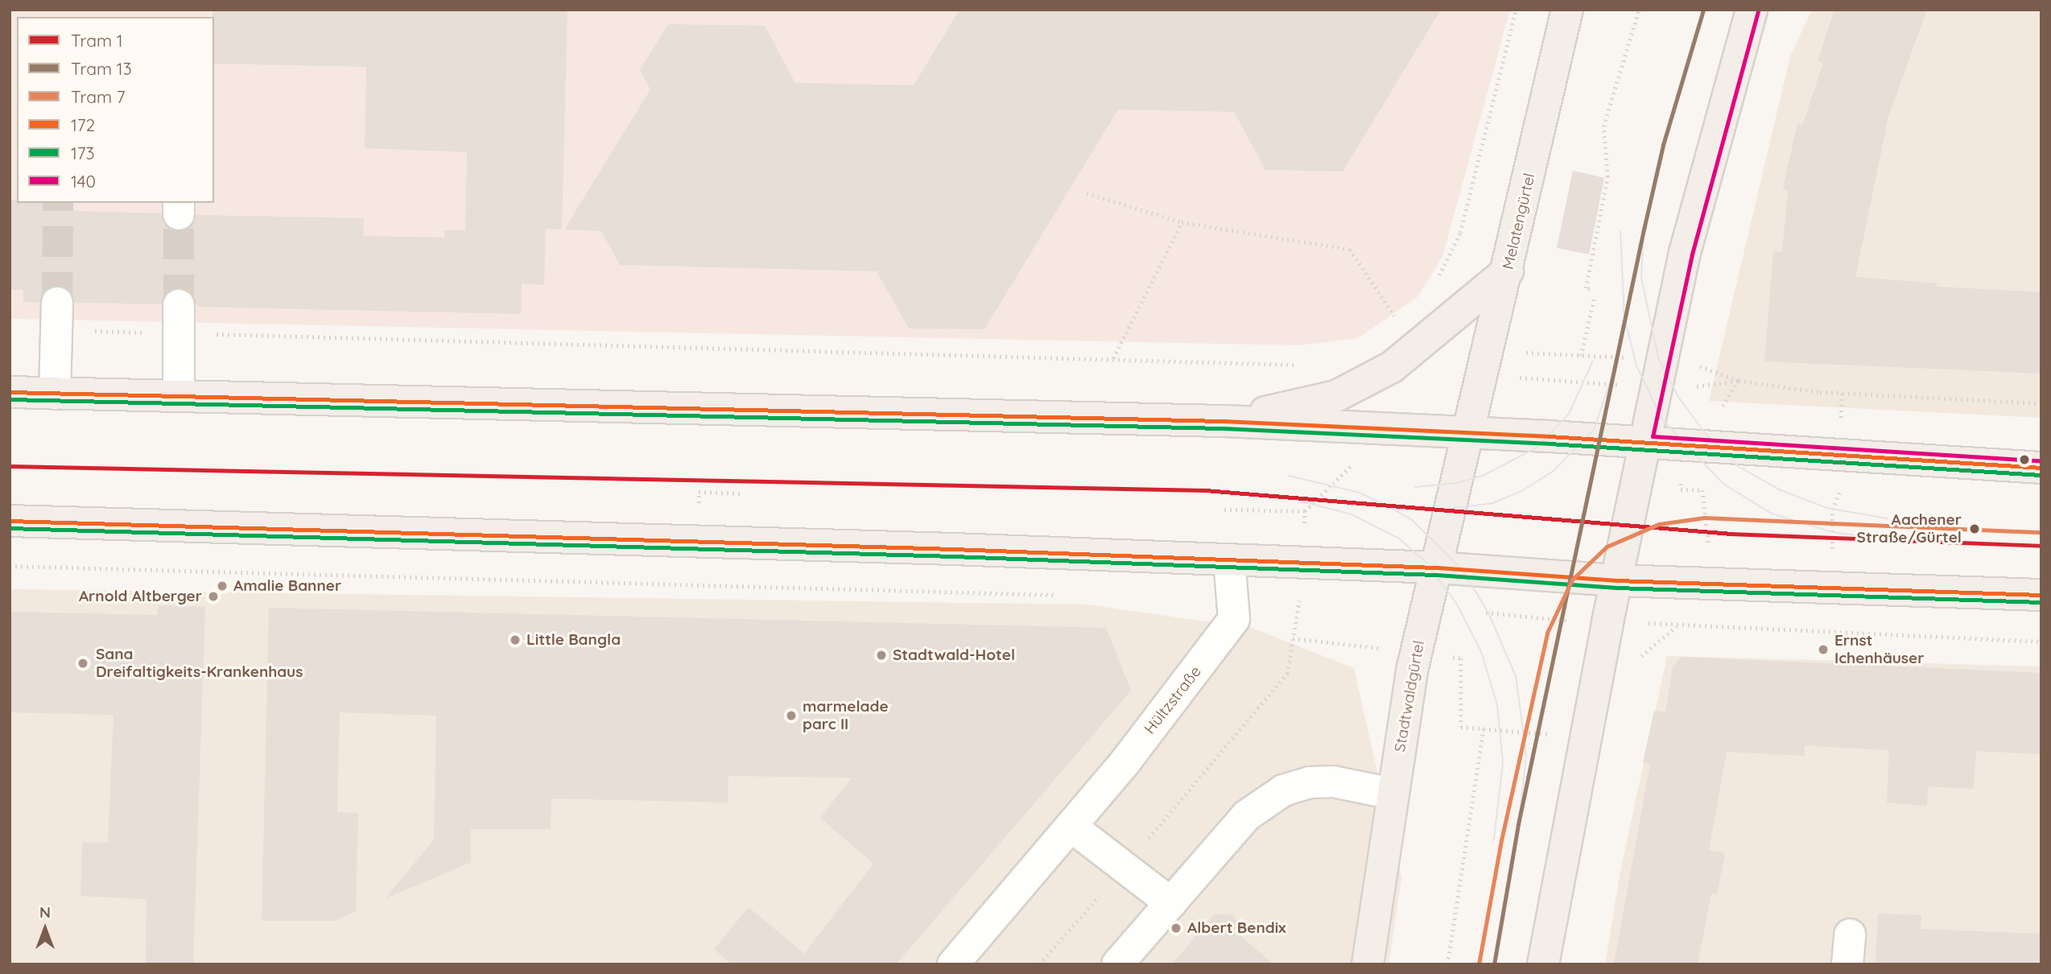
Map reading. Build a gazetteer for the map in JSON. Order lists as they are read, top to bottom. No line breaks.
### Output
{"streets":{"main road":["Melatengürtel","Stadtwaldgürtel"],"street":["Hültzstraße"]},"crossings":[["Melatengürtel","Stadtwaldgürtel"]],"places":["Aachener Straße/Gürtel","Amalie Banner","Arnold Altberger","Little Bangla","Ernst Ichenhäuser","Stadtwald-Hotel","Sana Dreifaltigkeits-Krankenhaus","marmelade parc II","Albert Bendix"],"lines":["tram line 13","transit line 140","transit line 172","transit line 173","tram line 1","tram line 7"],"legend":["Tram 1","Tram 13","Tram 7","172","173","140"],"north":"top"}
